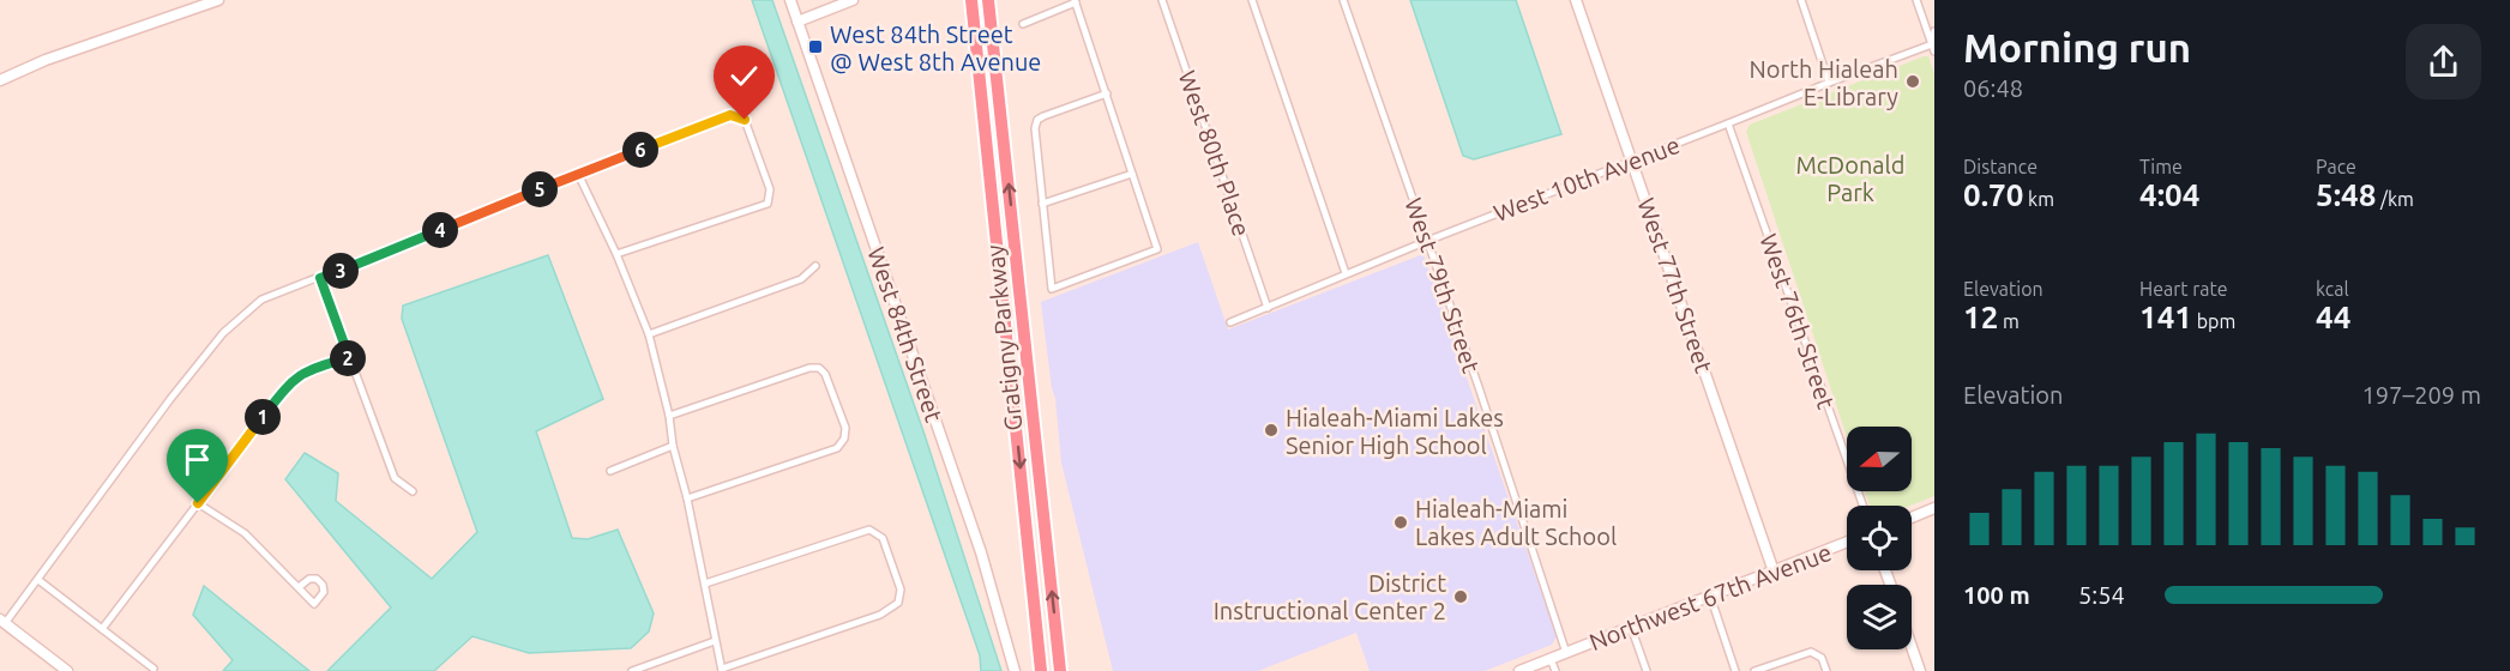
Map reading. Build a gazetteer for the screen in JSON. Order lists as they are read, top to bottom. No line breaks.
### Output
{"streets":{"highway":["Gratigny Parkway"],"street":["West 80th Place","West 10th Avenue","West 79th Street","West 77th Street","West 76th Street","West 84th Street","Northwest 67th Avenue"]},"crossings":[["West 80th Place","West 10th Avenue"],["West 10th Avenue","West 79th Street"],["West 10th Avenue","West 77th Street"],["West 10th Avenue","West 76th Street"],["West 79th Street","Northwest 67th Avenue"],["West 77th Street","Northwest 67th Avenue"]],"parks":["McDonald Park"],"places":{"transit":["West 84th Street @ West 8th Avenue"],"other":["North Hialeah E-Library","Hialeah-Miami Lakes Senior High School","Hialeah-Miami Lakes Adult School","District Instructional Center 2"]},"north":"left","page":{"heading":["Morning run","06:48"],"stats":[["Distance","0.70 km"],["Time","4:04"],["Pace","5:48 /km"],["Elevation","12 m"],["Heart rate","141 bpm"],["kcal","44"]],"pins":["6","5","4","3","2","1"],"chart":["Elevation","197–209 m"],"list":[{"name":"100 m","note":"5:54"}]}}
